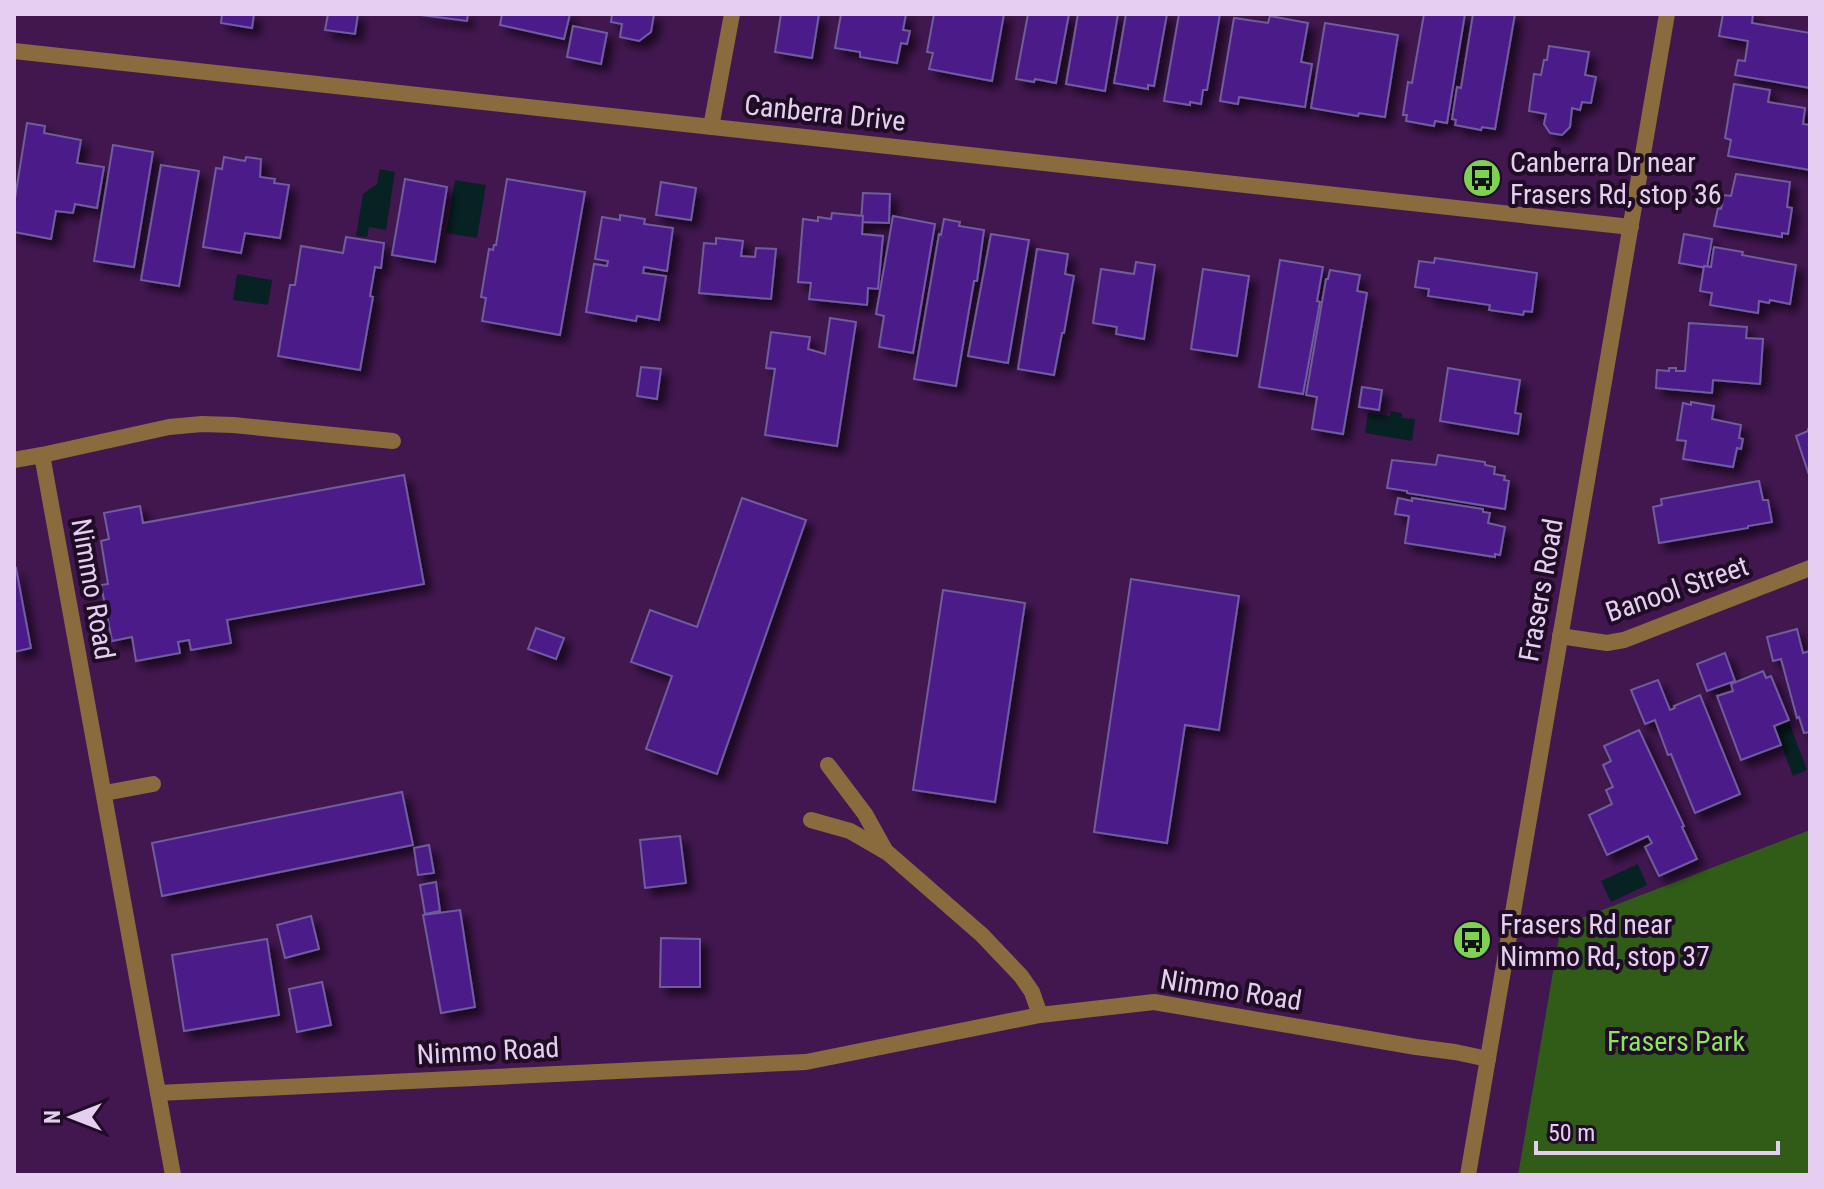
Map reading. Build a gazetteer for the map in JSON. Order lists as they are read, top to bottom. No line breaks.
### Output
{"streets":{"street":["Canberra Drive","Nimmo Road","Banool Street","Frasers Road"]},"crossings":[["Canberra Drive","Frasers Road"],["Nimmo Road","Frasers Road"],["Banool Street","Frasers Road"]],"parks":["Frasers Park"],"places":{"bus stop":["Canberra Dr near Frasers Rd, stop 36","Frasers Rd near Nimmo Rd, stop 37"]},"scale_bar":"50 m","north":"left"}
